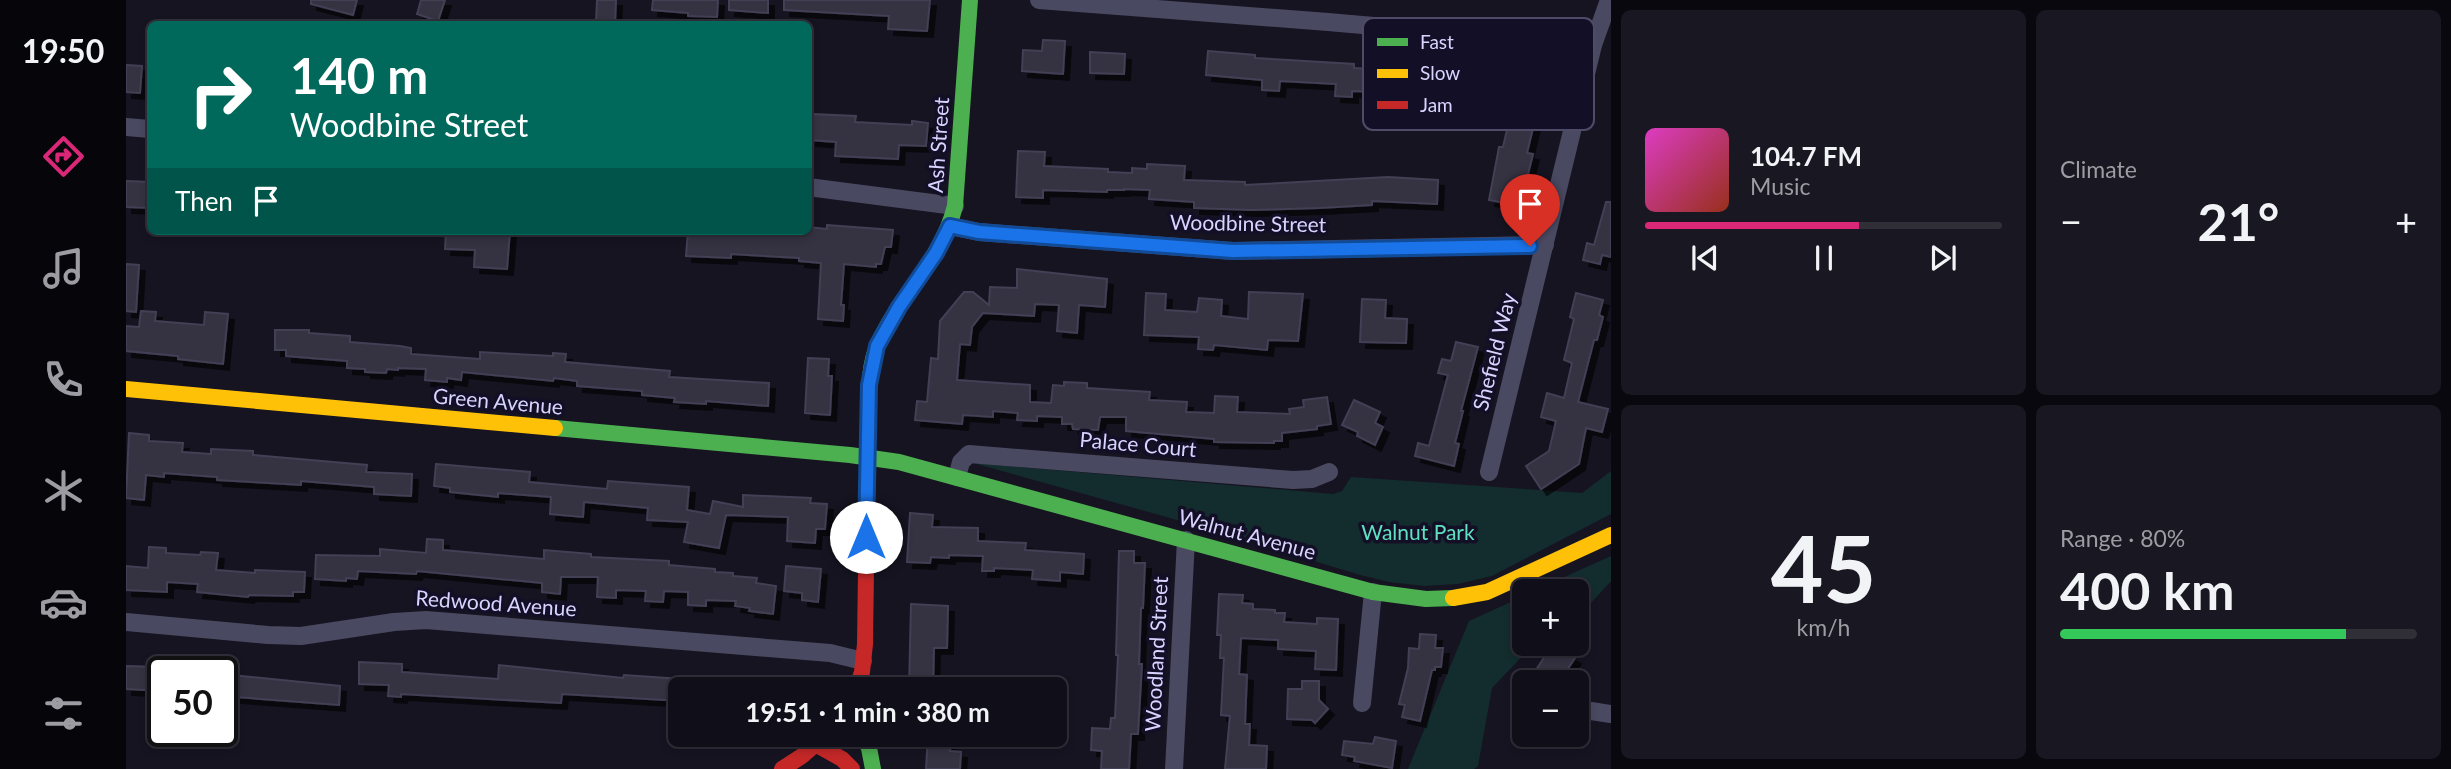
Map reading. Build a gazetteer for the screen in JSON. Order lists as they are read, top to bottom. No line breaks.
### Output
{"streets":{"street":["Ash Street","Woodbine Street","Shefield Way","Green Avenue","Palace Court","Walnut Avenue","Redwood Avenue","Woodland Street"]},"crossings":[["Ash Street","Woodbine Street"],["Ash Street","Green Avenue"],["Ash Street","Walnut Avenue"],["Ash Street","Redwood Avenue"],["Woodbine Street","Shefield Way"],["Green Avenue","Walnut Avenue"],["Palace Court","Walnut Avenue"],["Walnut Avenue","Woodland Street"]],"parks":["Walnut Park"],"legend":["Fast","Slow","Jam"],"page":{"tabs":"19:50","tile":["Climate",["45","km/h"],["Range · 80%","400 km"]],"turn":["140 m","Woodbine Street"],"song":["104.7 FM","Music"],"then":"Then","heat":["−","21°","+"],"map_buttons":["+","−"],"limit":"50","trip":"19:51 · 1 min · 380 m"}}
